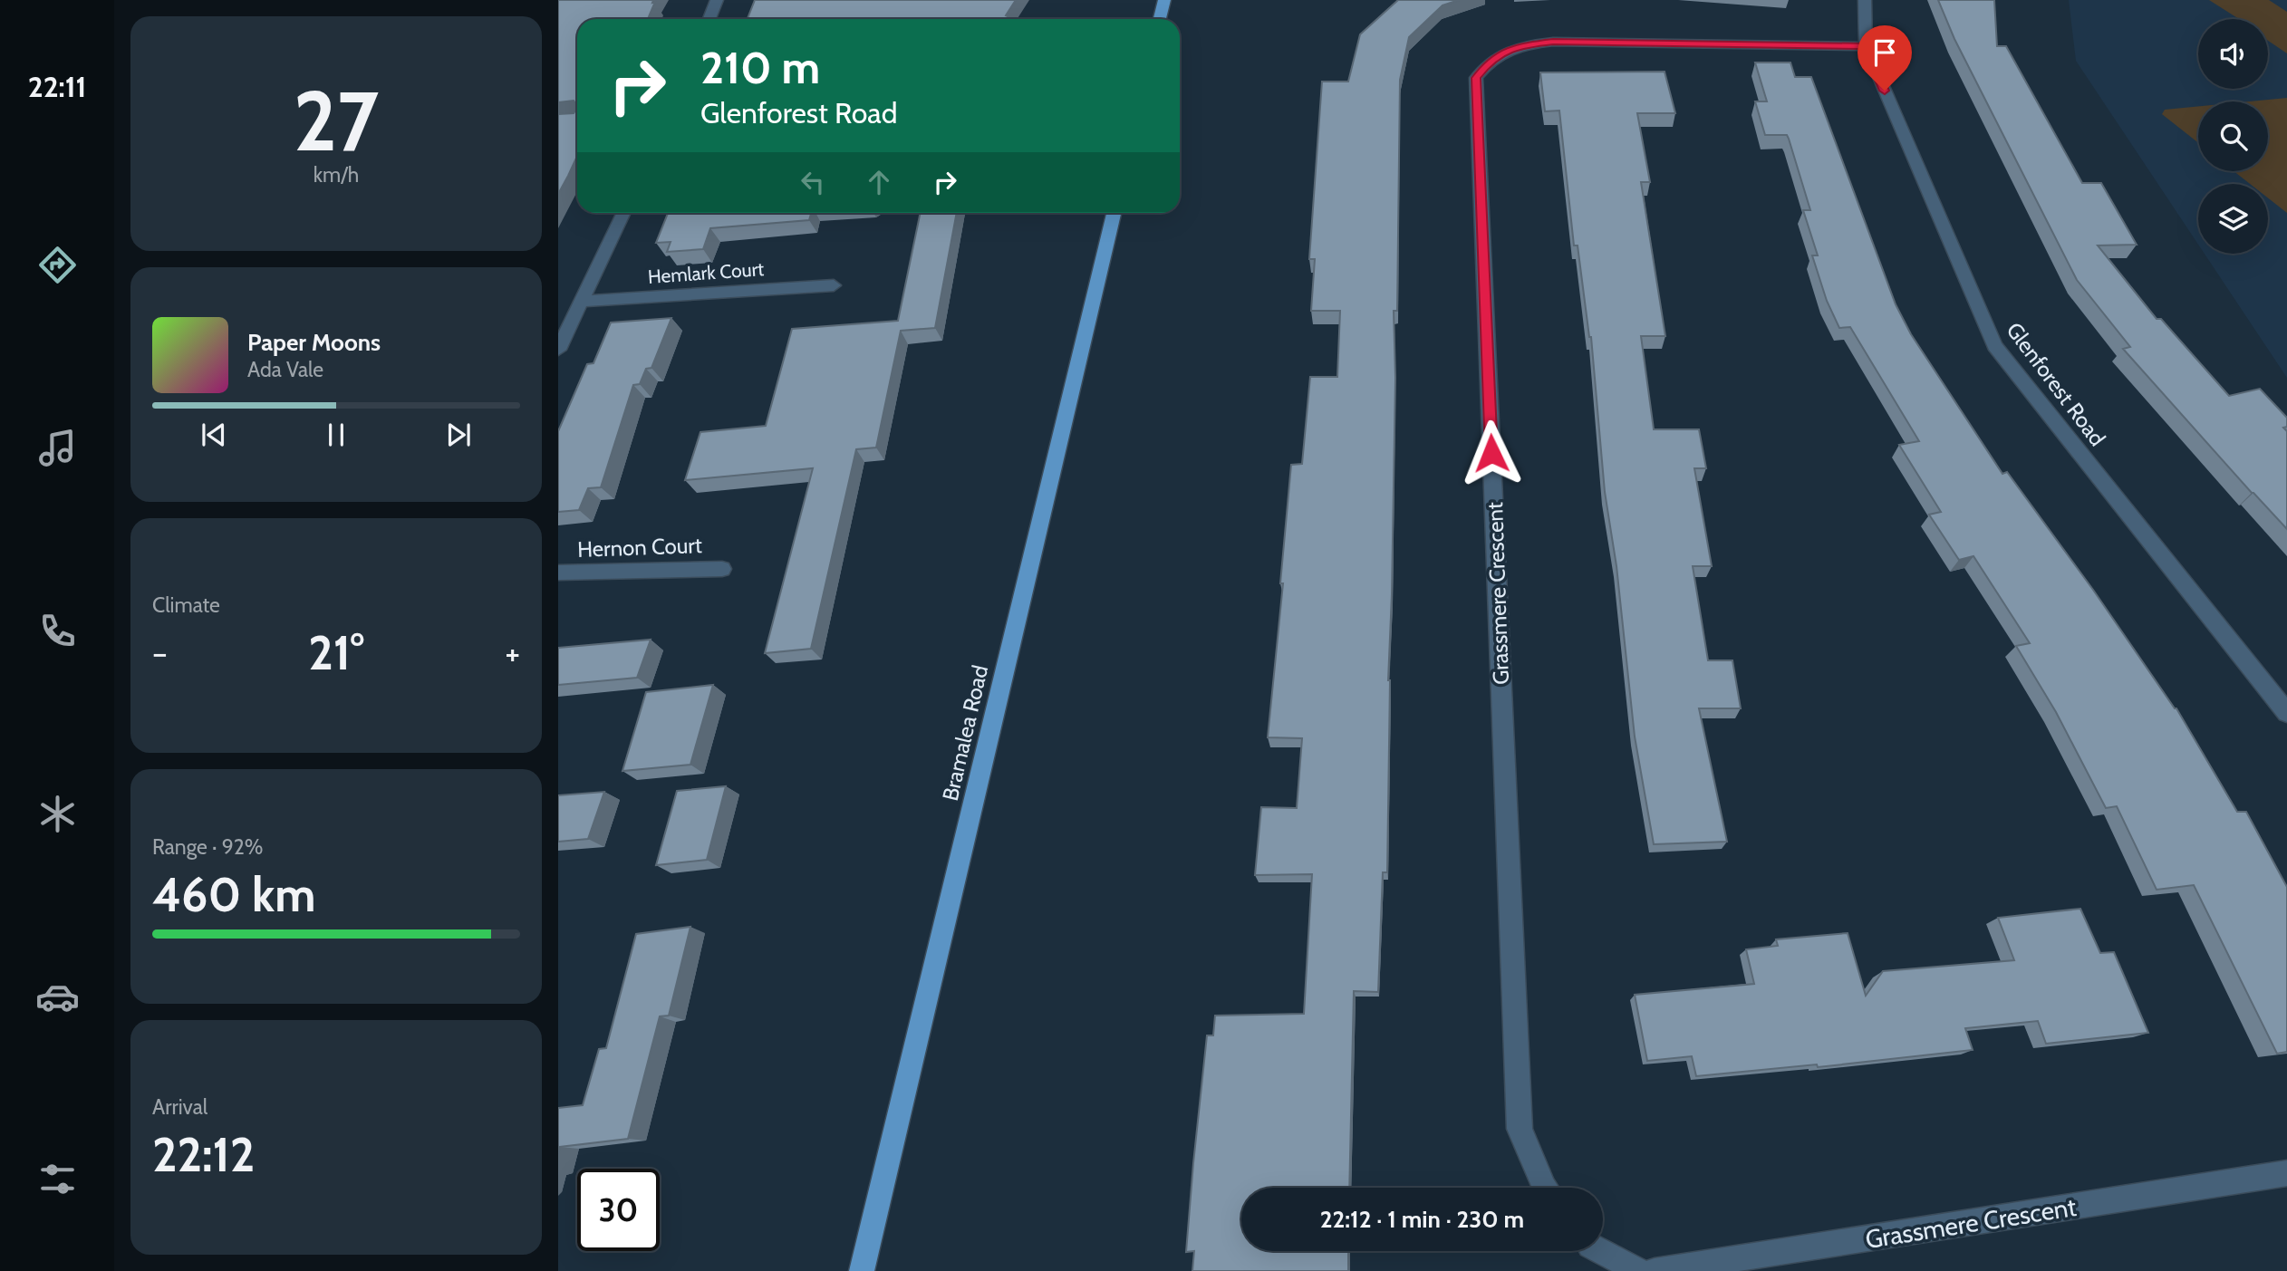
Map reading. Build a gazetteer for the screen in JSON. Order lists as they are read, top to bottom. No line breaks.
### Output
{"streets":{"main road":["Bramalea Road"],"street":["Hemlark Court","Glenforest Road","Hernon Court","Grassmere Crescent"]},"crossings":[["Glenforest Road","Grassmere Crescent"]],"page":{"tabs":"22:11","tile":[["27","km/h"],"Climate",["Range · 92%","460 km"],["Arrival","22:12"]],"turn":["210 m","Glenforest Road"],"song":["Paper Moons","Ada Vale"],"heat":["−","21°","+"],"limit":"30","trip":"22:12 · 1 min · 230 m"}}
